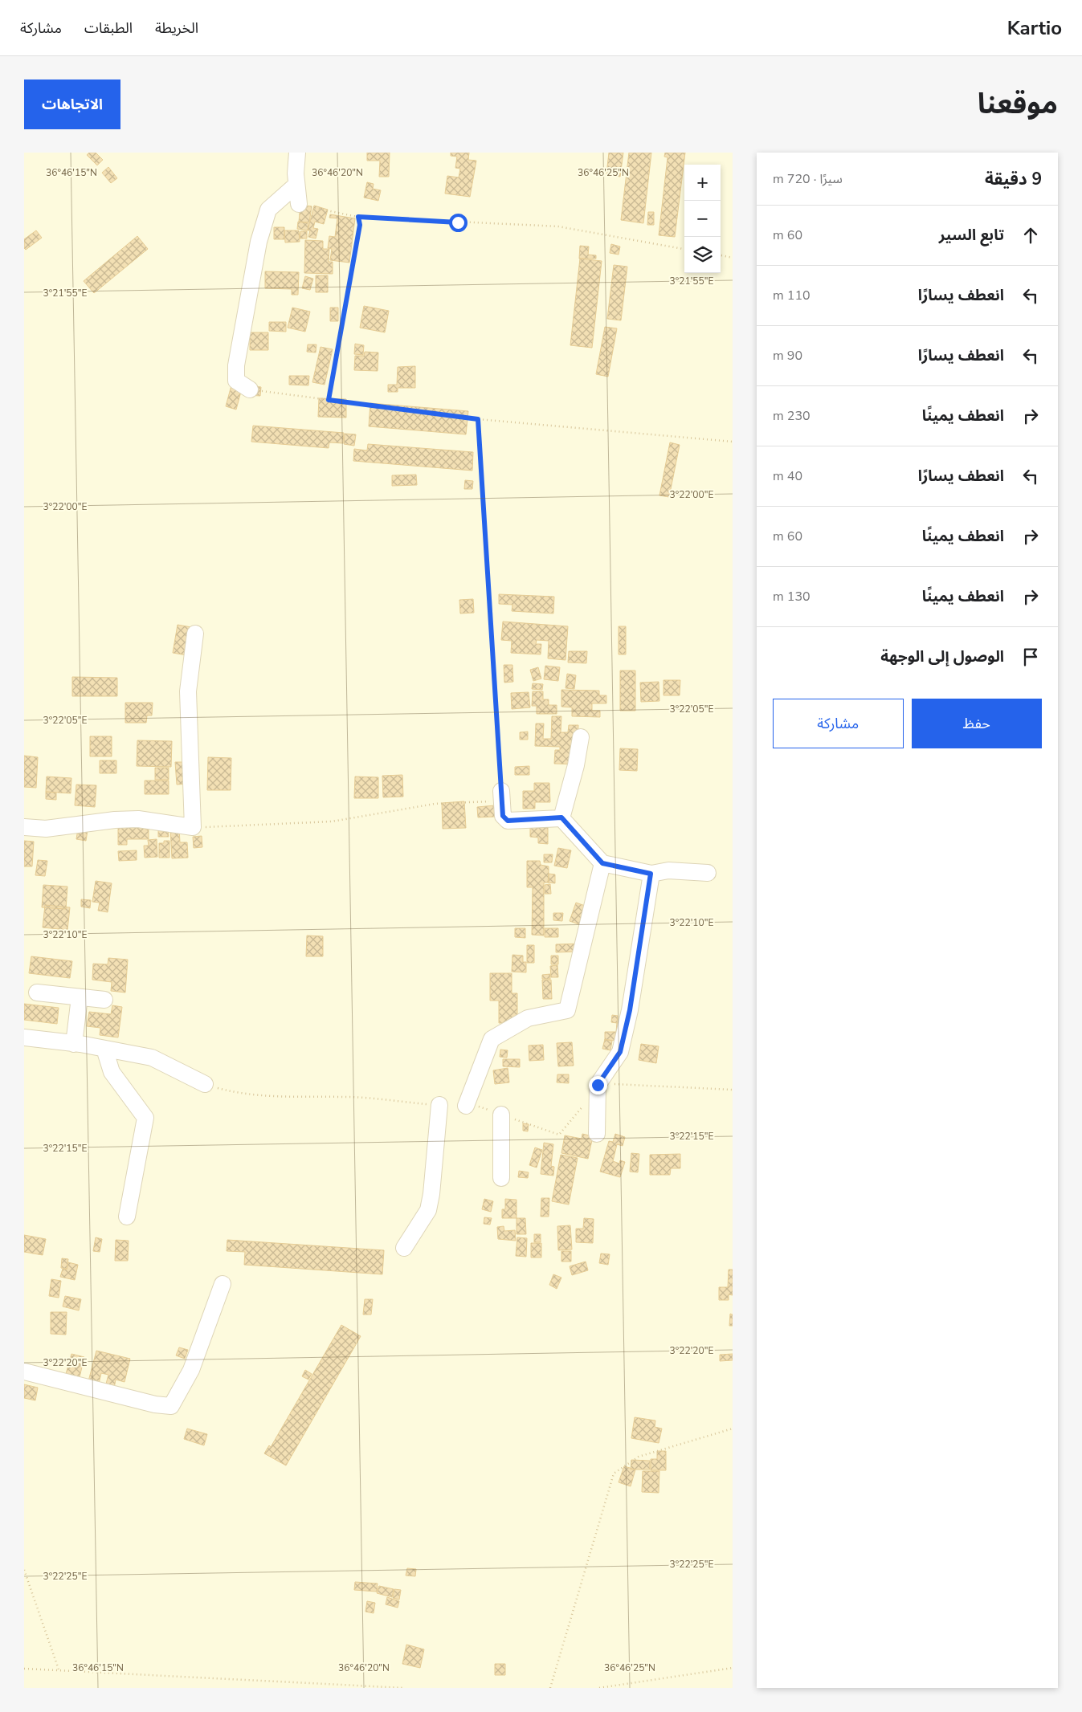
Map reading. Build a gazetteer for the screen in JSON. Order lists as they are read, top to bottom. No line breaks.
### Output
{"page":{"header":"Kartio","nav":["الخريطة","الطبقات","مشاركة"],"title":"موقعنا","buttons":["الاتجاهات",["حفظ","مشاركة"]],"heading":["9 دقيقة","سيرًا · 720 m"],"map_buttons":["+","−"],"list":[["تابع السير","60 m"],["انعطف يسارًا","110 m"],["انعطف يسارًا","90 m"],["انعطف يمينًا","230 m"],["انعطف يسارًا","40 m"],["انعطف يمينًا","60 m"],["انعطف يمينًا","130 m"],"الوصول إلى الوجهة"]},"coordinates":["36°46'15\"N","36°46'20\"N","36°46'25\"N","3°21'55\"E","3°22'00\"E","3°22'05\"E","3°22'10\"E","3°22'15\"E","3°22'20\"E","3°22'25\"E"]}
